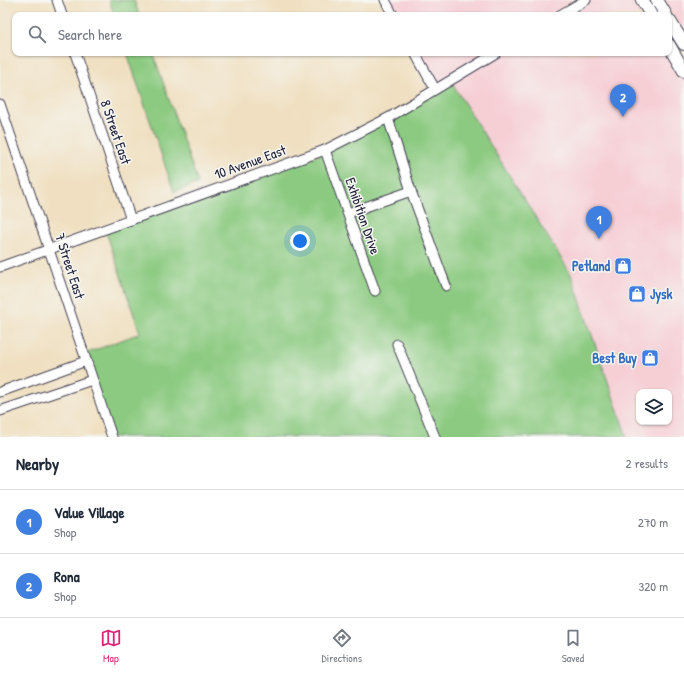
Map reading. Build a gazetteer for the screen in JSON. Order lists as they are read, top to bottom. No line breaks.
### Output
{"streets":{"street":["8 Street East","10 Avenue East","Exhibition Drive","7 Street East"]},"crossings":[["8 Street East","10 Avenue East"],["10 Avenue East","Exhibition Drive"],["10 Avenue East","7 Street East"]],"places":{"shop":["Petland","Jysk","Best Buy"]},"page":{"search":"Search here","pins":["2","1"],"heading":["Nearby","2 results"],"list":[{"mark":"1","name":"Value Village","note":"Shop","value":"270 m"},{"mark":"2","name":"Rona","note":"Shop","value":"320 m"}],"nav":["Map","Directions","Saved"]}}
